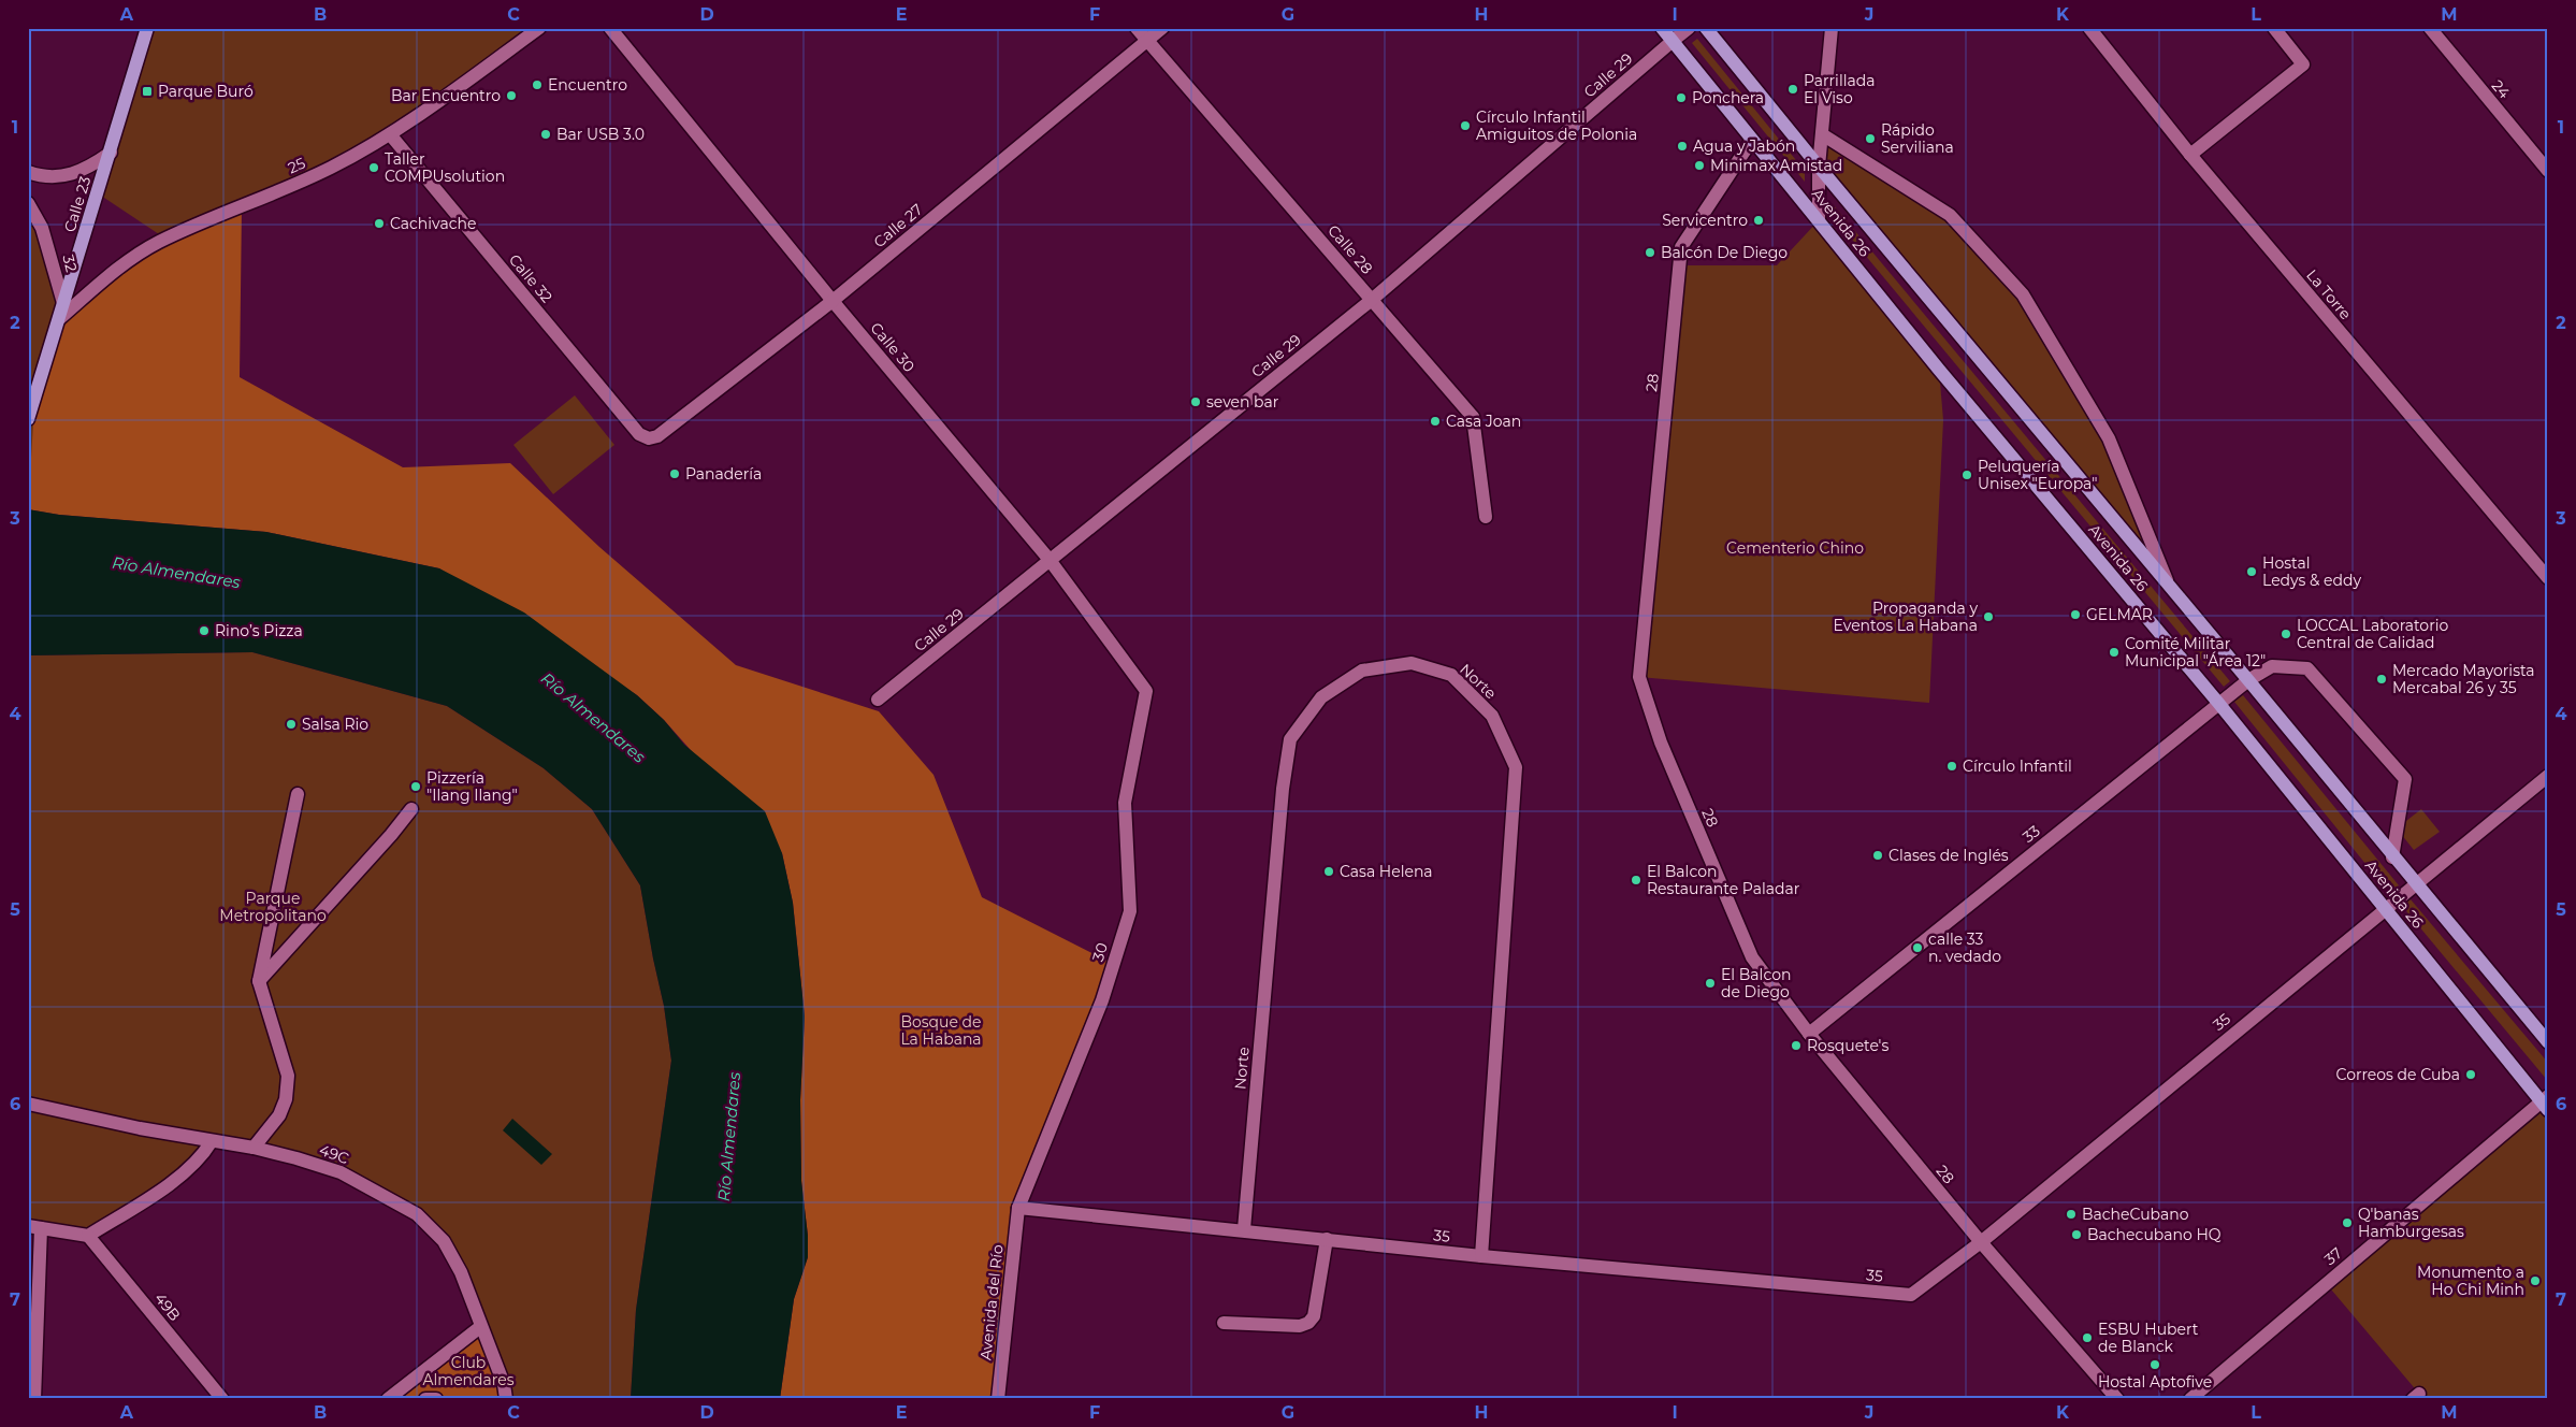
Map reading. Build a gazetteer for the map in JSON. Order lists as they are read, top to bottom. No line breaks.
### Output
{"streets":{"main road":["Calle 23","Avenida 26"],"street":["Calle 29","24","25","Calle 27","Calle 28","32","Calle 32","La Torre","Calle 30","28","Norte","33","30","35","49C","37","Avenida del Río","49B"]},"crossings":[["Calle 29","Avenida 26"],["Calle 29","Calle 28"],["Calle 29","Calle 30"],["25","Calle 23"],["25","Calle 32"],["Calle 23","32"],["Avenida 26","28"],["Avenida 26","33"],["Avenida 26","35"],["Avenida 26","37"],["Calle 27","Calle 28"],["Calle 27","Calle 32"],["Calle 27","Calle 30"],["Calle 30","30"],["28","33"],["28","35"],["Norte","35"],["30","35"],["30","Avenida del Río"],["35","Avenida del Río"]],"water":["Río Almendares"],"parks":["Cementerio Chino","Parque Metropolitano","Bosque de La Habana","Club Almendares"],"places":{"other":["Encuentro","Parrillada El Viso","Bar Encuentro","Ponchera","Círculo Infantil Amiguitos de Polonia","Bar USB 3.0","Rápido Serviliana","Agua y Jabón","Minimax Amistad","Taller COMPUsolution","Servicentro","Cachivache","Balcón De Diego","seven bar","Casa Joan","Panadería","Peluquería Unisex \"Europa\"","Hostal Ledys & eddy","GELMAR","Propaganda y Eventos La Habana","Rino’s Pizza","LOCCAL Laboratorio Central de Calidad","Comité Militar Municipal \"Área 12\"","Mercado Mayorista Mercabal 26 y 35","Salsa Rio","Círculo Infantil","Pizzería \"Ilang Ilang\"","Clases de Inglés","Casa Helena","El Balcon Restaurante Paladar","calle 33 n. vedado","El Balcon de Diego","Rosquete's","Correos de Cuba","BacheCubano","Q'banas Hamburgesas","Bachecubano HQ","Monumento a Ho Chi Minh","ESBU Hubert de Blanck","Hostal Aptofive"],"transit":["Parque Buró"]},"grid":{"columns":["A","B","C","D","E","F","G","H","I","J","K","L","M"],"rows":["1","2","3","4","5","6","7"]}}
